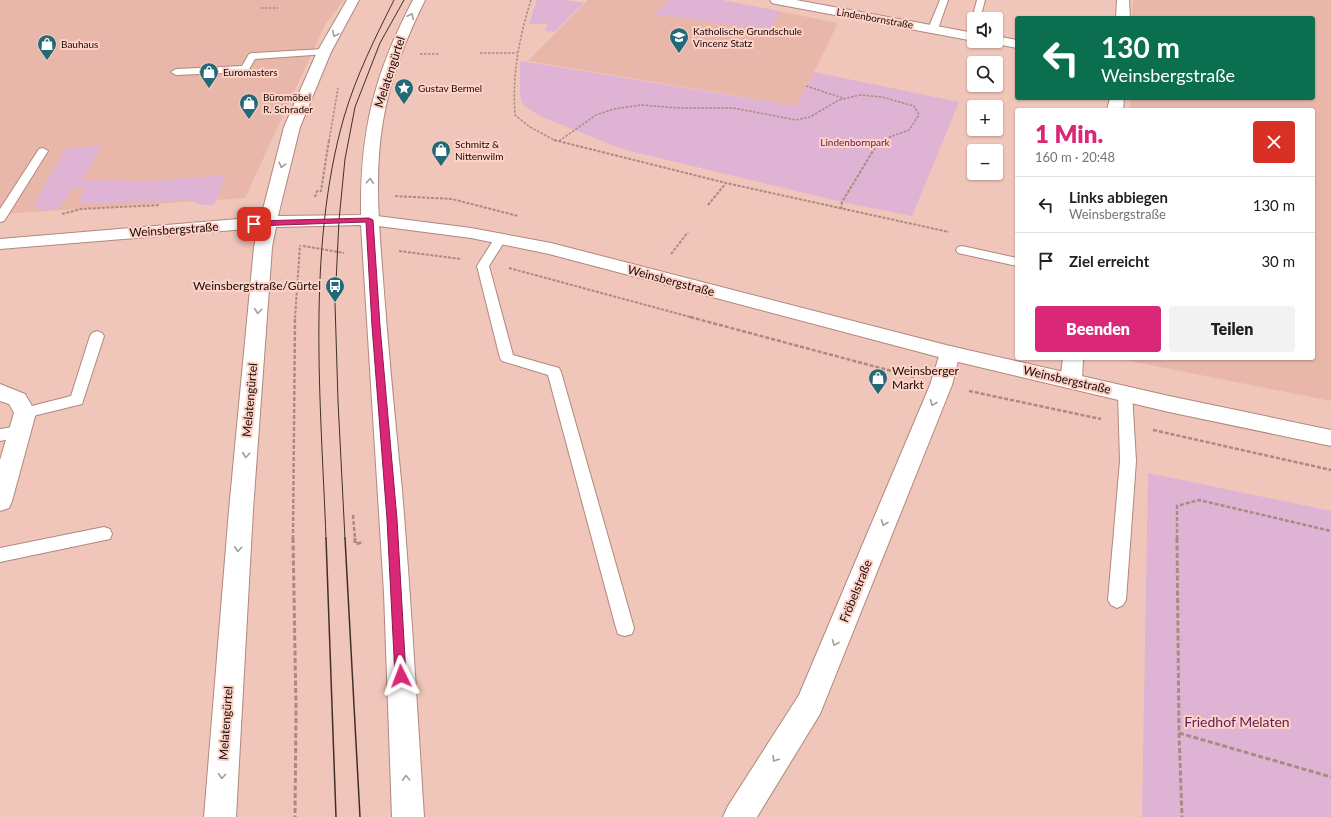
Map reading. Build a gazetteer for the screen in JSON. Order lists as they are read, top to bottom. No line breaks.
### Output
{"streets":{"main road":["Lindenbornstraße","Melatengürtel","Weinsbergstraße","Fröbelstraße"]},"crossings":[["Melatengürtel","Weinsbergstraße"],["Weinsbergstraße","Fröbelstraße"]],"one_way":["Fröbelstraße"],"parks":["Lindenbornpark","Friedhof Melaten"],"places":{"school or university":["Katholische Grundschule Vincenz Statz"],"shop":["Bauhaus","Euromasters","Büromöbel R. Schrader","Schmitz & Nittenwilm","Weinsberger Markt"],"place":["Gustav Bermel"],"bus stop":["Weinsbergstraße/Gürtel"]},"page":{"map_buttons":["+","−"],"turn":["130 m","Weinsbergstraße"],"heading":["1 Min.","160 m · 20:48"],"list":[{"name":"Links abbiegen","note":"Weinsbergstraße","value":"130 m"},{"name":"Ziel erreicht","value":"30 m"}],"buttons":["Beenden","Teilen"]}}
